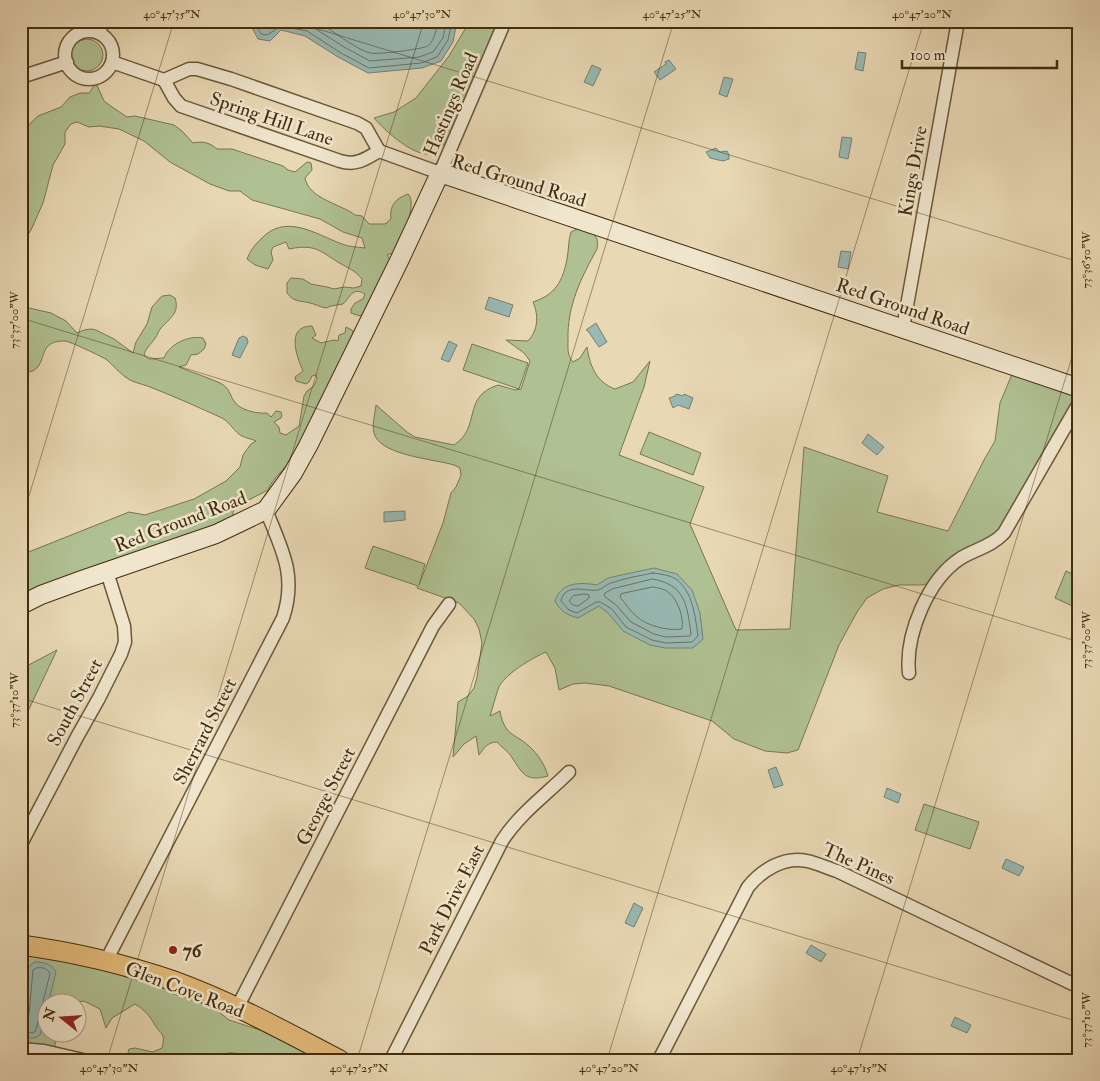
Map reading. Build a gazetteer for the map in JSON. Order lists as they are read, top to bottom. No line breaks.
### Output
{"streets":{"main road":["Glen Cove Road"],"street":["Hastings Road","Spring Hill Lane","Kings Drive","Red Ground Road","South Street","Sherrard Street","George Street","The Pines","Park Drive East"]},"crossings":[["Hastings Road","Red Ground Road"],["Kings Drive","Red Ground Road"],["Red Ground Road","South Street"],["Red Ground Road","Sherrard Street"],["Sherrard Street","Glen Cove Road"],["George Street","Glen Cove Road"]],"places":["76"],"scale_bar":"100 m","north":"left","coordinates":["40°47'35\"N","40°47'30\"N","40°47'25\"N","40°47'20\"N","73°36'50\"W","73°37'00\"W","73°37'10\"W","40°47'15\"N"]}
